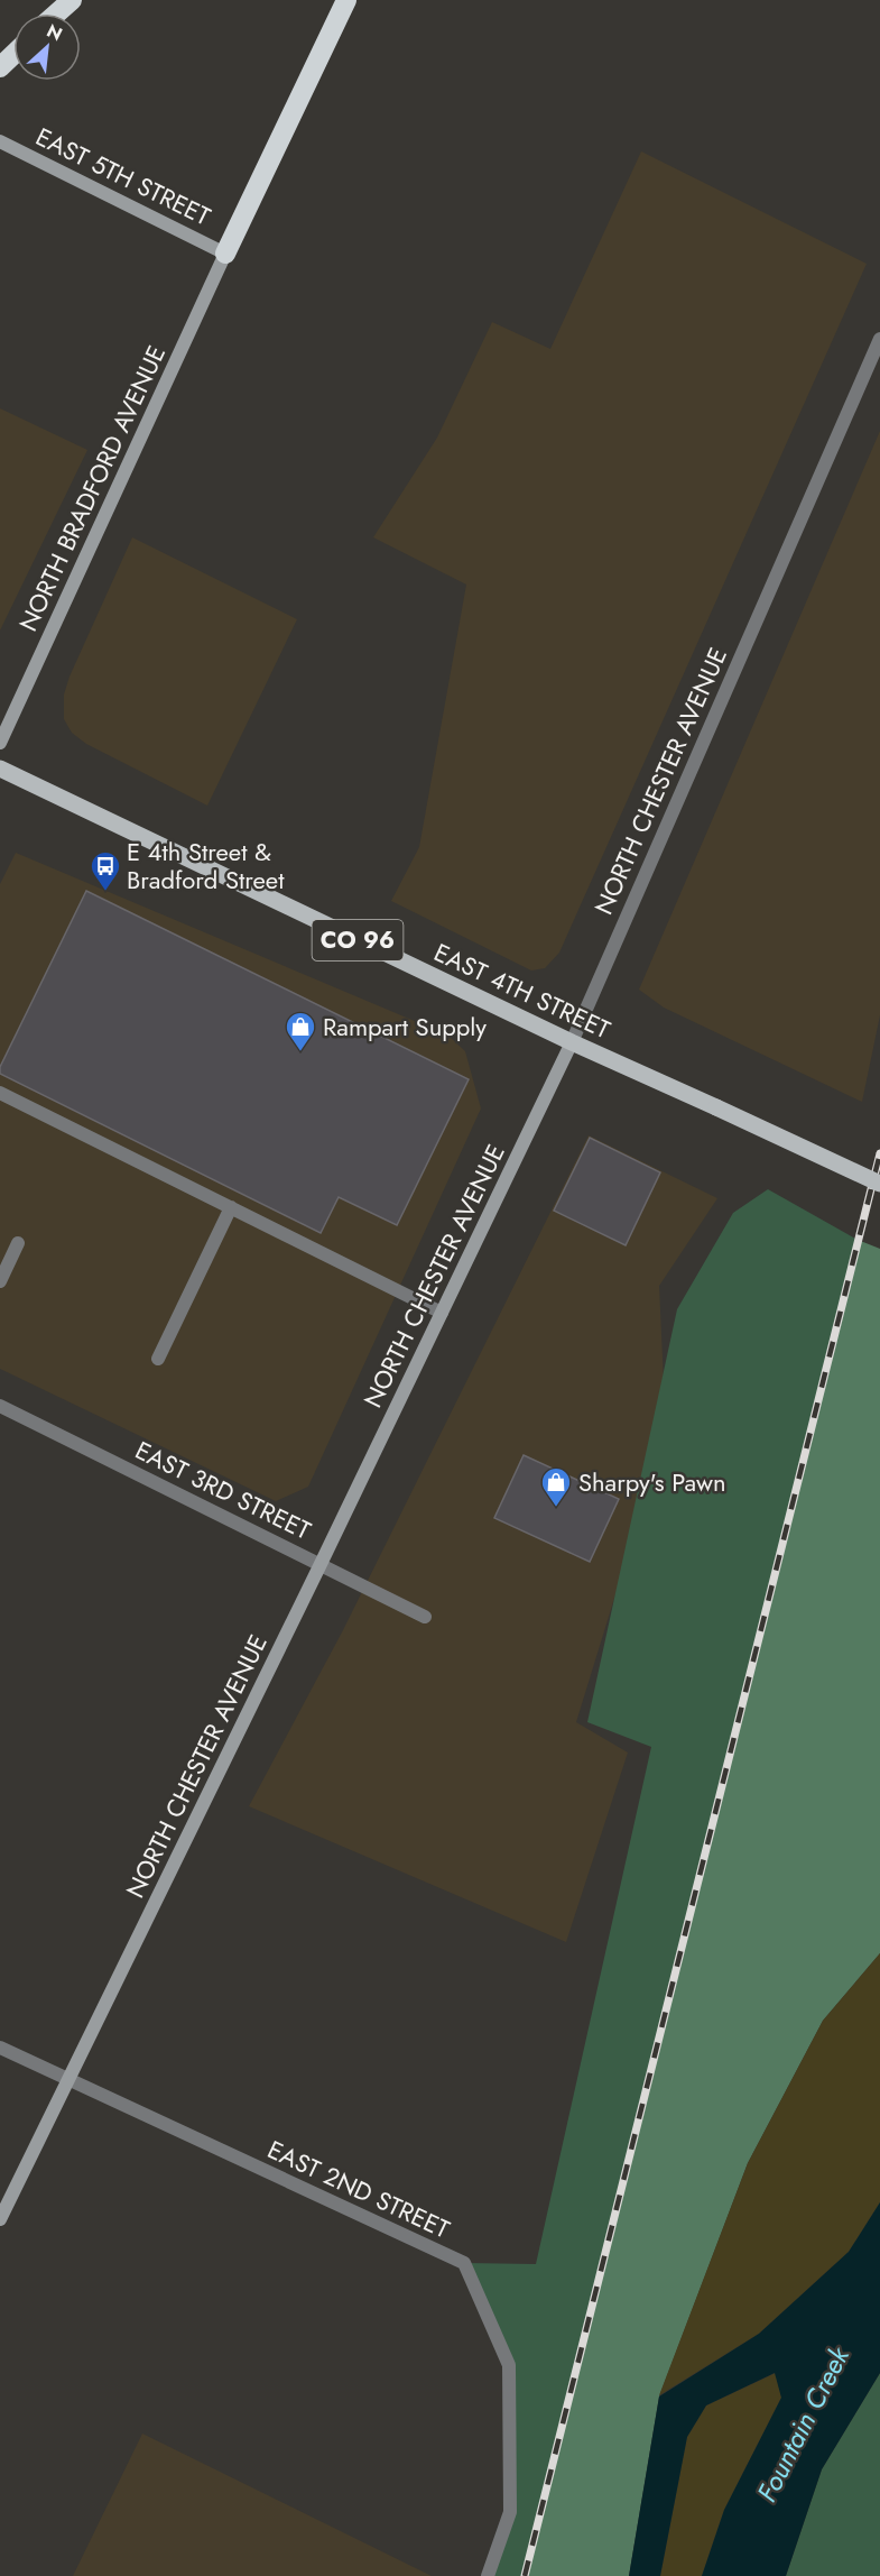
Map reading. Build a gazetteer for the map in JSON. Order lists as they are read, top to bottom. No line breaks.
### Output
{"streets":{"main road":["CO 96","EAST 4TH STREET"],"street":["EAST 5TH STREET","NORTH BRADFORD AVENUE","NORTH CHESTER AVENUE","EAST 3RD STREET","EAST 2ND STREET"]},"crossings":[["EAST 5TH STREET","NORTH BRADFORD AVENUE"],["NORTH CHESTER AVENUE","EAST 4TH STREET"],["NORTH CHESTER AVENUE","EAST 3RD STREET"],["NORTH CHESTER AVENUE","EAST 2ND STREET"]],"water":["Fountain Creek"],"places":{"bus stop":["E 4th Street & Bradford Street"],"shop":["Rampart Supply","Sharpy's Pawn"]},"north":"top right"}
